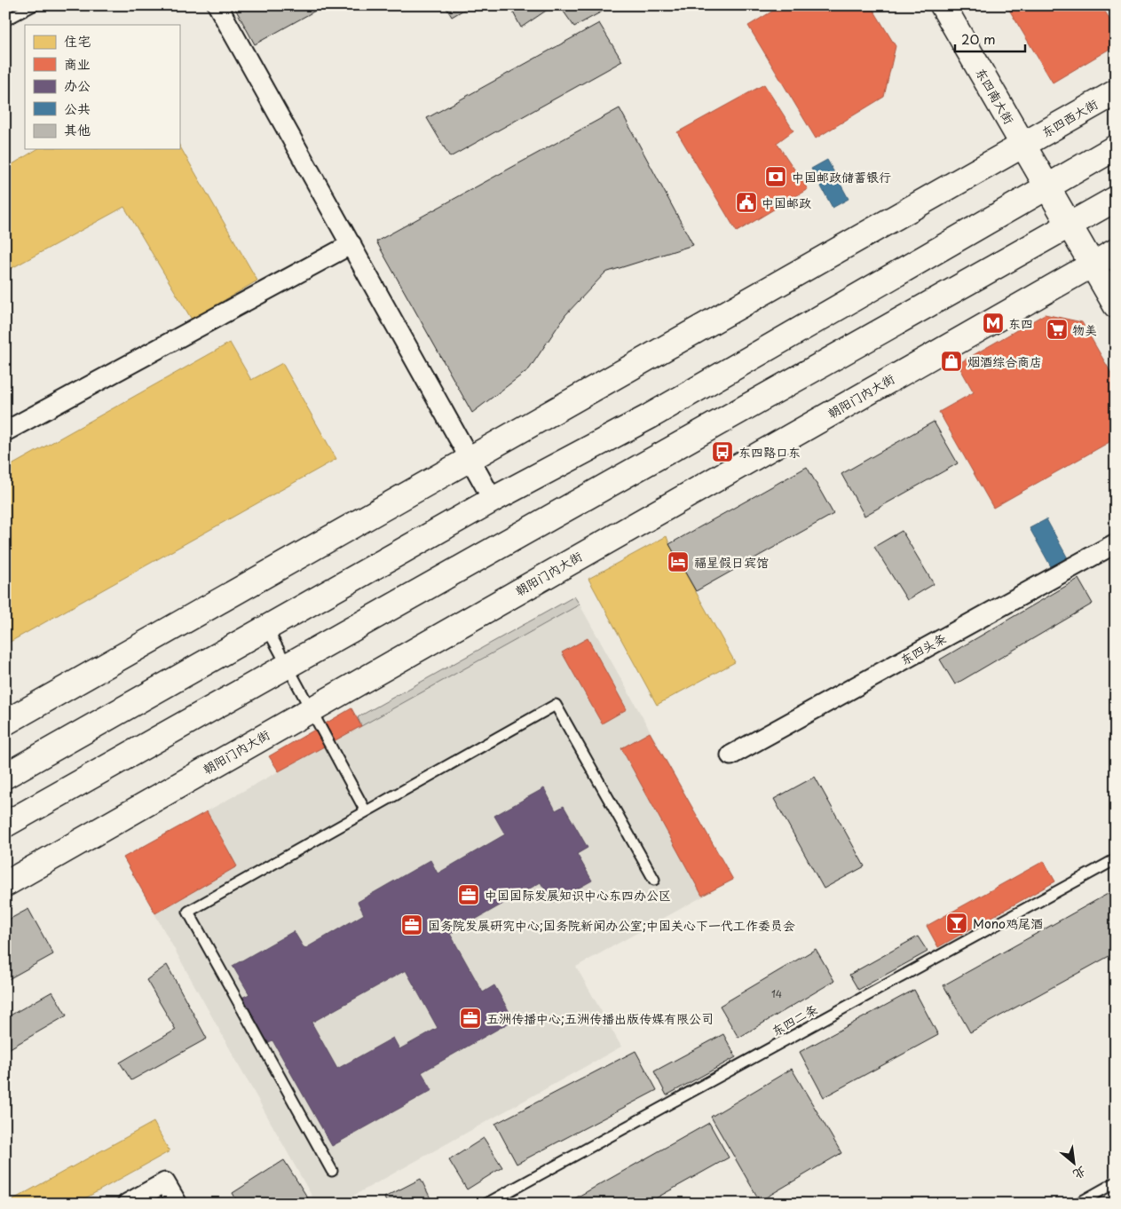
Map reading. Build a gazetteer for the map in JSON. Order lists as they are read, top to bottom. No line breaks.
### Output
{"streets":{"main road":["东四南大街","东四西大街","朝阳门内大街"],"street":["东四头条"],"lane":["东四二条"]},"crossings":[["东四南大街","东四西大街"],["东四南大街","朝阳门内大街"]],"places":{"bank":["中国邮政储蓄银行"],"public building":["中国邮政"],"metro station":["东四"],"supermarket":["物美"],"shop":["烟酒综合商店"],"bus stop":["东四路口东"],"hotel":["福星假日宾馆"],"office":["中国国际发展知识中心东四办公区","国务院发展研究中心;国务院新闻办公室;中国关心下一代工作委员会","五洲传播中心;五洲传播出版传媒有限公司"],"bar":["Mono鸡尾酒"]},"house_numbers":["14"],"legend":["住宅","商业","办公","公共","其他"],"scale_bar":"20 m","north":"bottom right"}
